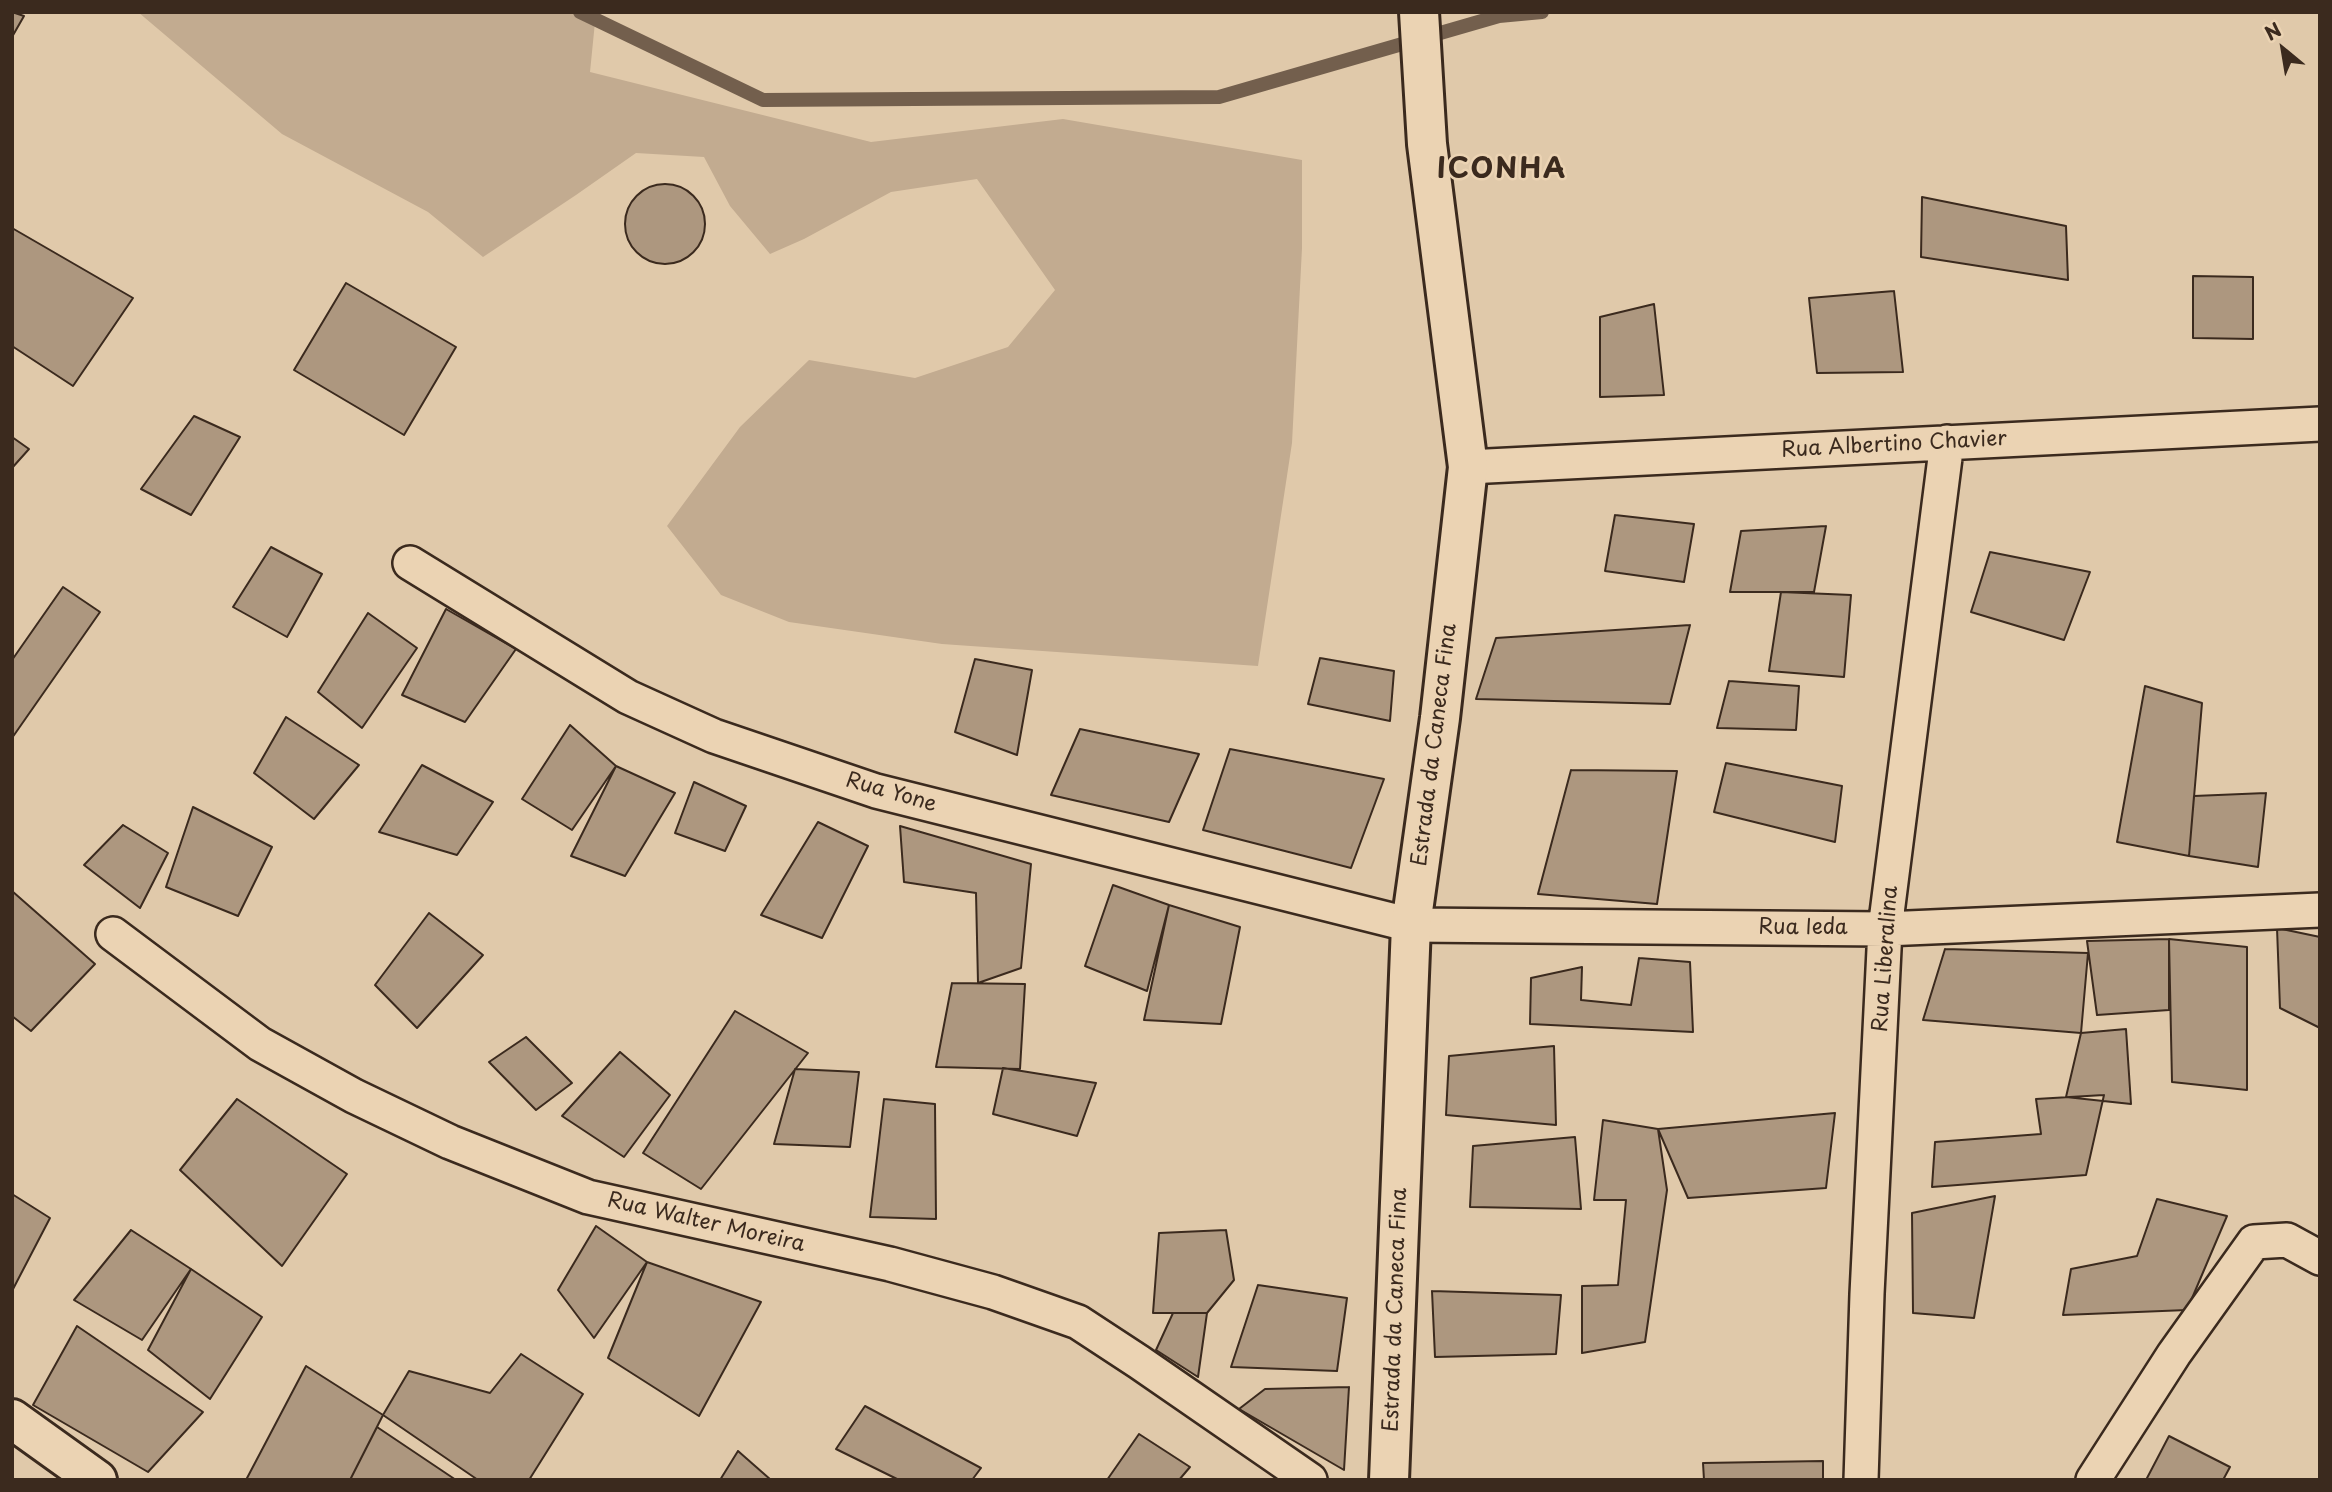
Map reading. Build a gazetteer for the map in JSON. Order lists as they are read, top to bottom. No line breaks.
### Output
{"streets":{"street":["Rua Albertino Chavier","Estrada da Caneca Fina","Rua Yone","Rua Ieda","Rua Liberalina","Rua Walter Moreira"]},"crossings":[["Rua Albertino Chavier","Estrada da Caneca Fina"],["Rua Albertino Chavier","Rua Liberalina"],["Estrada da Caneca Fina","Rua Yone"],["Estrada da Caneca Fina","Rua Ieda"],["Rua Yone","Rua Ieda"],["Rua Ieda","Rua Liberalina"]],"districts":["ICONHA"],"north":"top left"}
